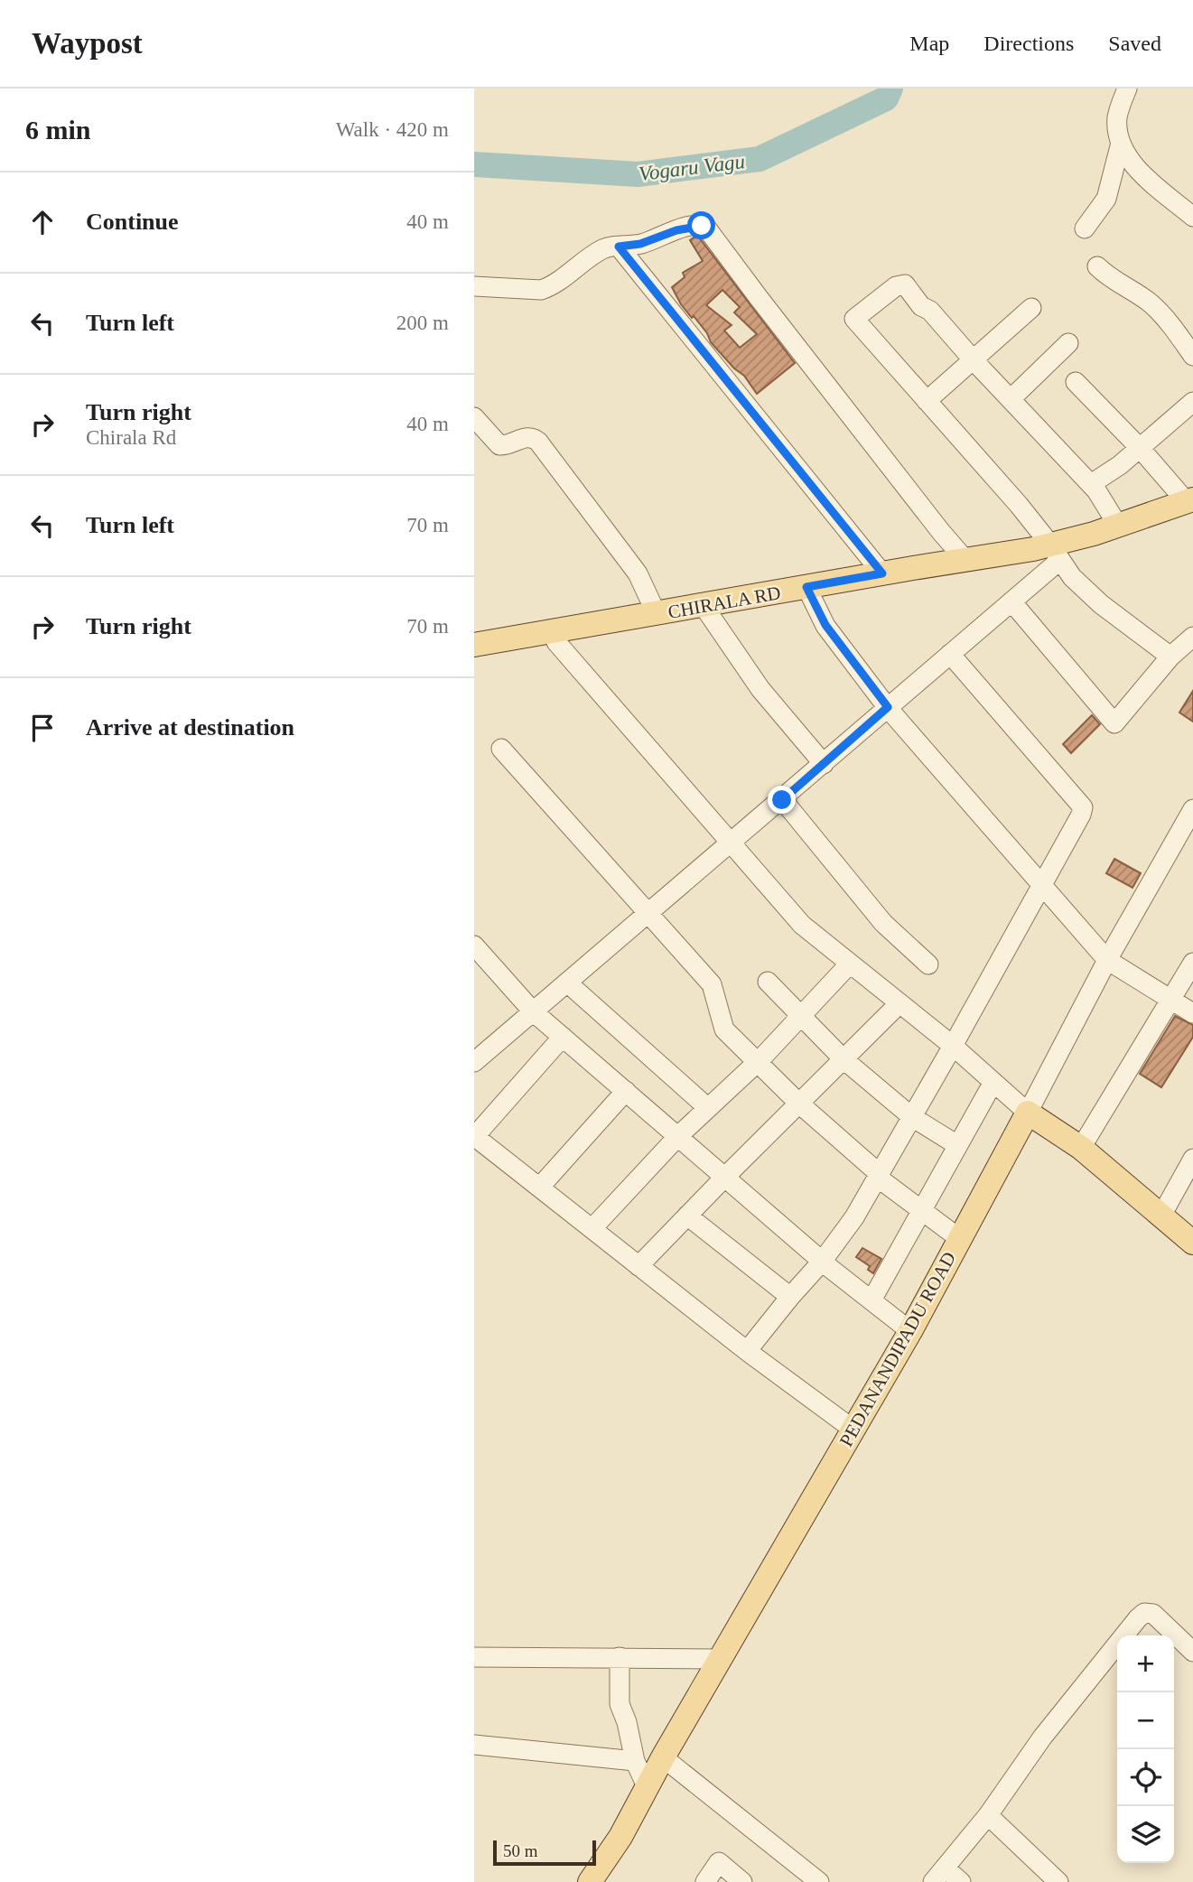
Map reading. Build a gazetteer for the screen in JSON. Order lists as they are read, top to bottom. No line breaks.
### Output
{"streets":{"main road":["CHIRALA RD","PEDANANDIPADU ROAD"]},"water":["Vogaru Vagu"],"scale_bar":"50 m","page":{"header":"Waypost","nav":["Map","Directions","Saved"],"heading":["6 min","Walk · 420 m"],"list":[["Continue","40 m"],["Turn left","200 m"],["Turn right","Chirala Rd","40 m"],["Turn left","70 m"],["Turn right","70 m"],"Arrive at destination"],"map_buttons":["+","−"],"scale":"50 m"}}
